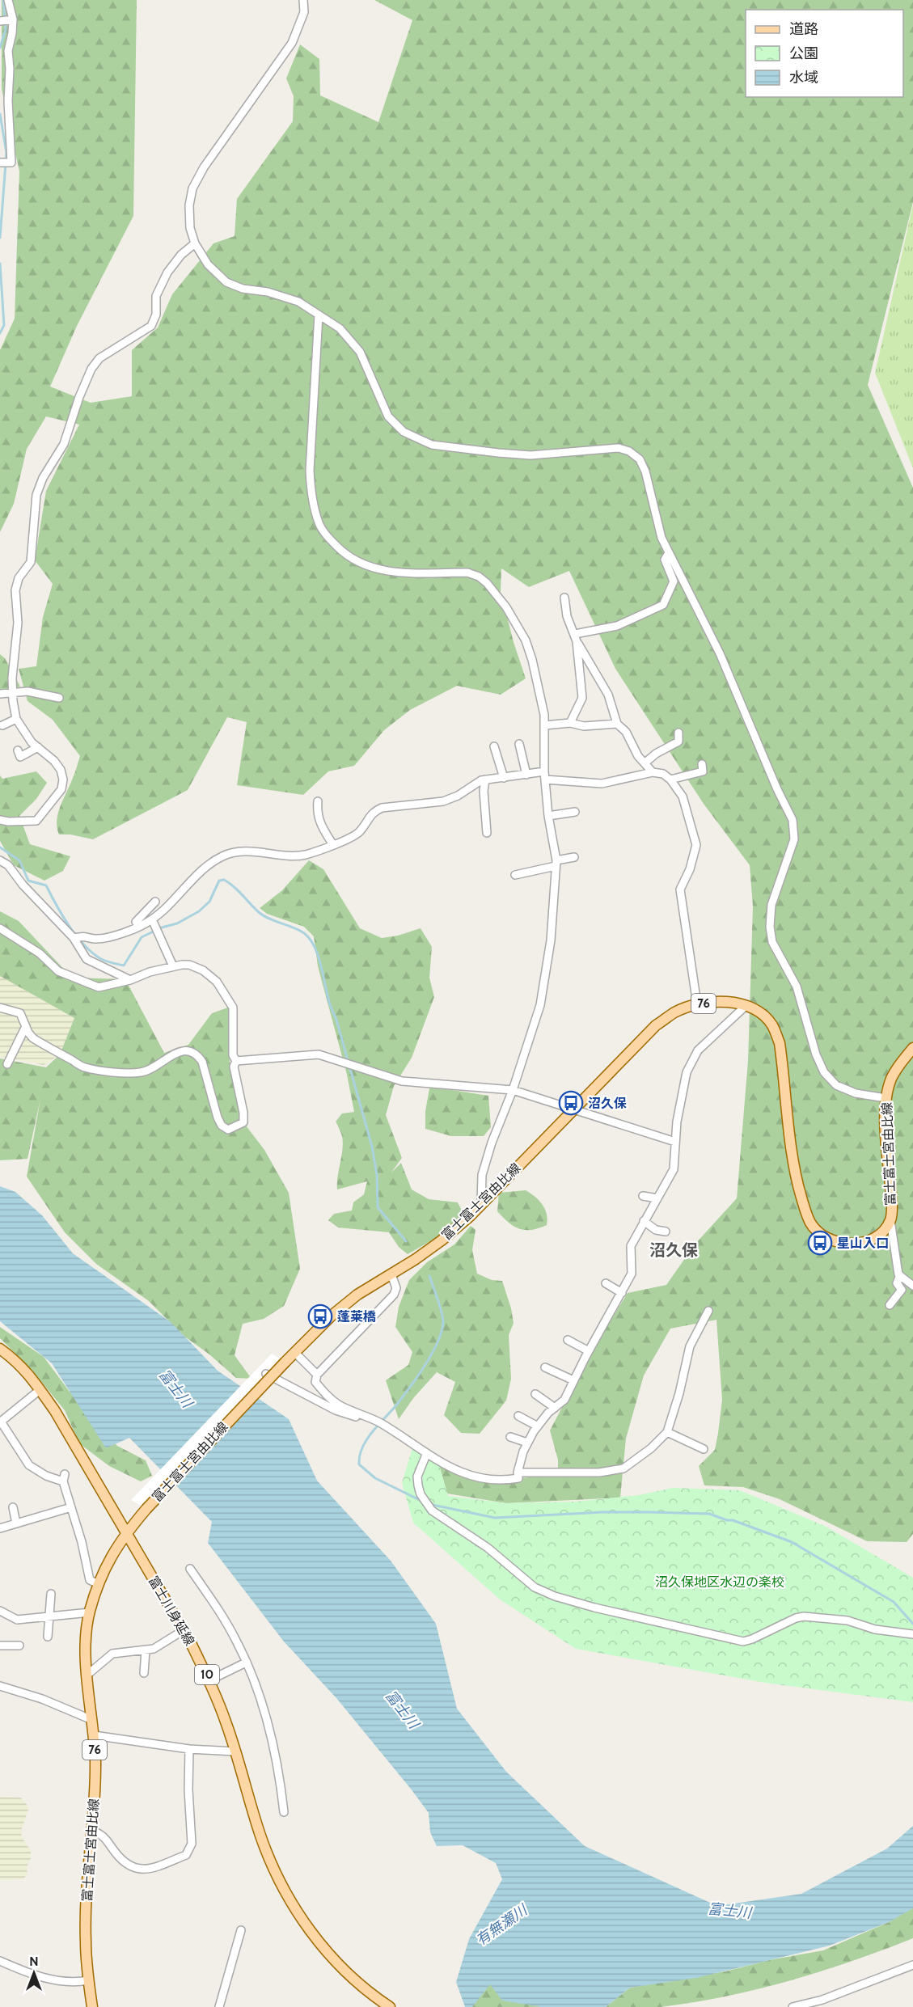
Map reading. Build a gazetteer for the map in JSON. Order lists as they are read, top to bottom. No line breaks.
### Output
{"streets":{"main road":["76","富士富士宮由比線","富士川身延線","10"]},"crossings":[["富士富士宮由比線","富士川身延線"]],"districts":["沼久保"],"water":["富士川","有無瀬川"],"parks":["沼久保地区水辺の楽校"],"places":{"bus stop":["沼久保","星山入口","蓬莱橋"]},"legend":["道路","公園","水域"],"north":"top"}
